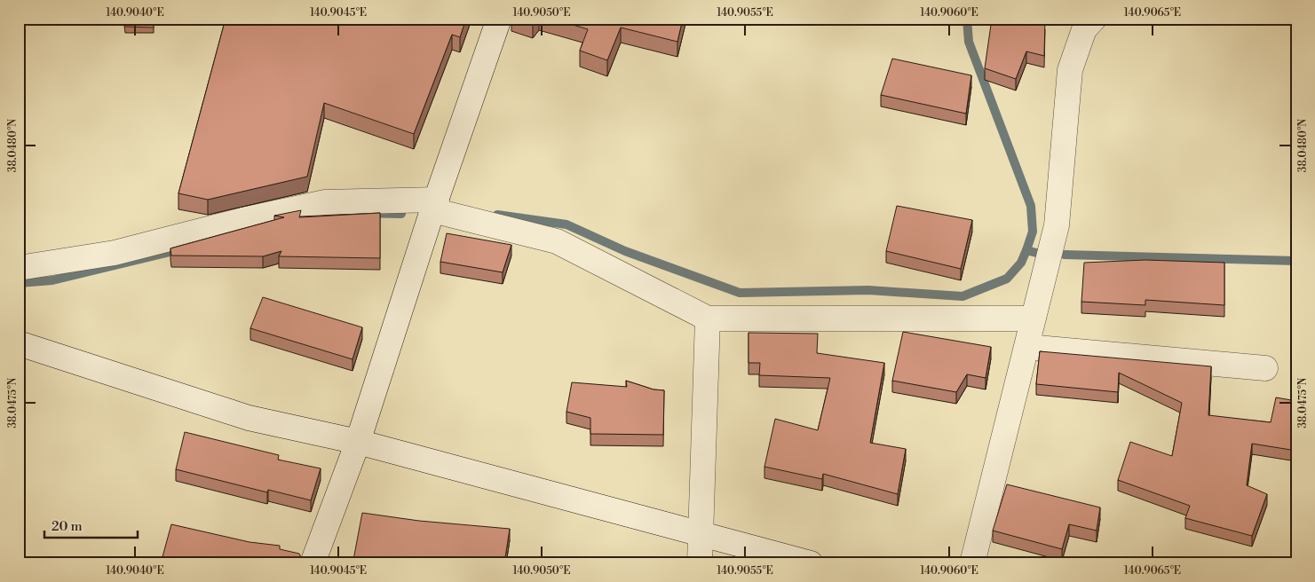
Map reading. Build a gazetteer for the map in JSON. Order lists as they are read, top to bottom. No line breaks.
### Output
{"scale_bar":"20 m","coordinates":["140.9040°E","140.9045°E","140.9050°E","140.9055°E","140.9060°E","140.9065°E","38.0480°N","38.0475°N"]}
